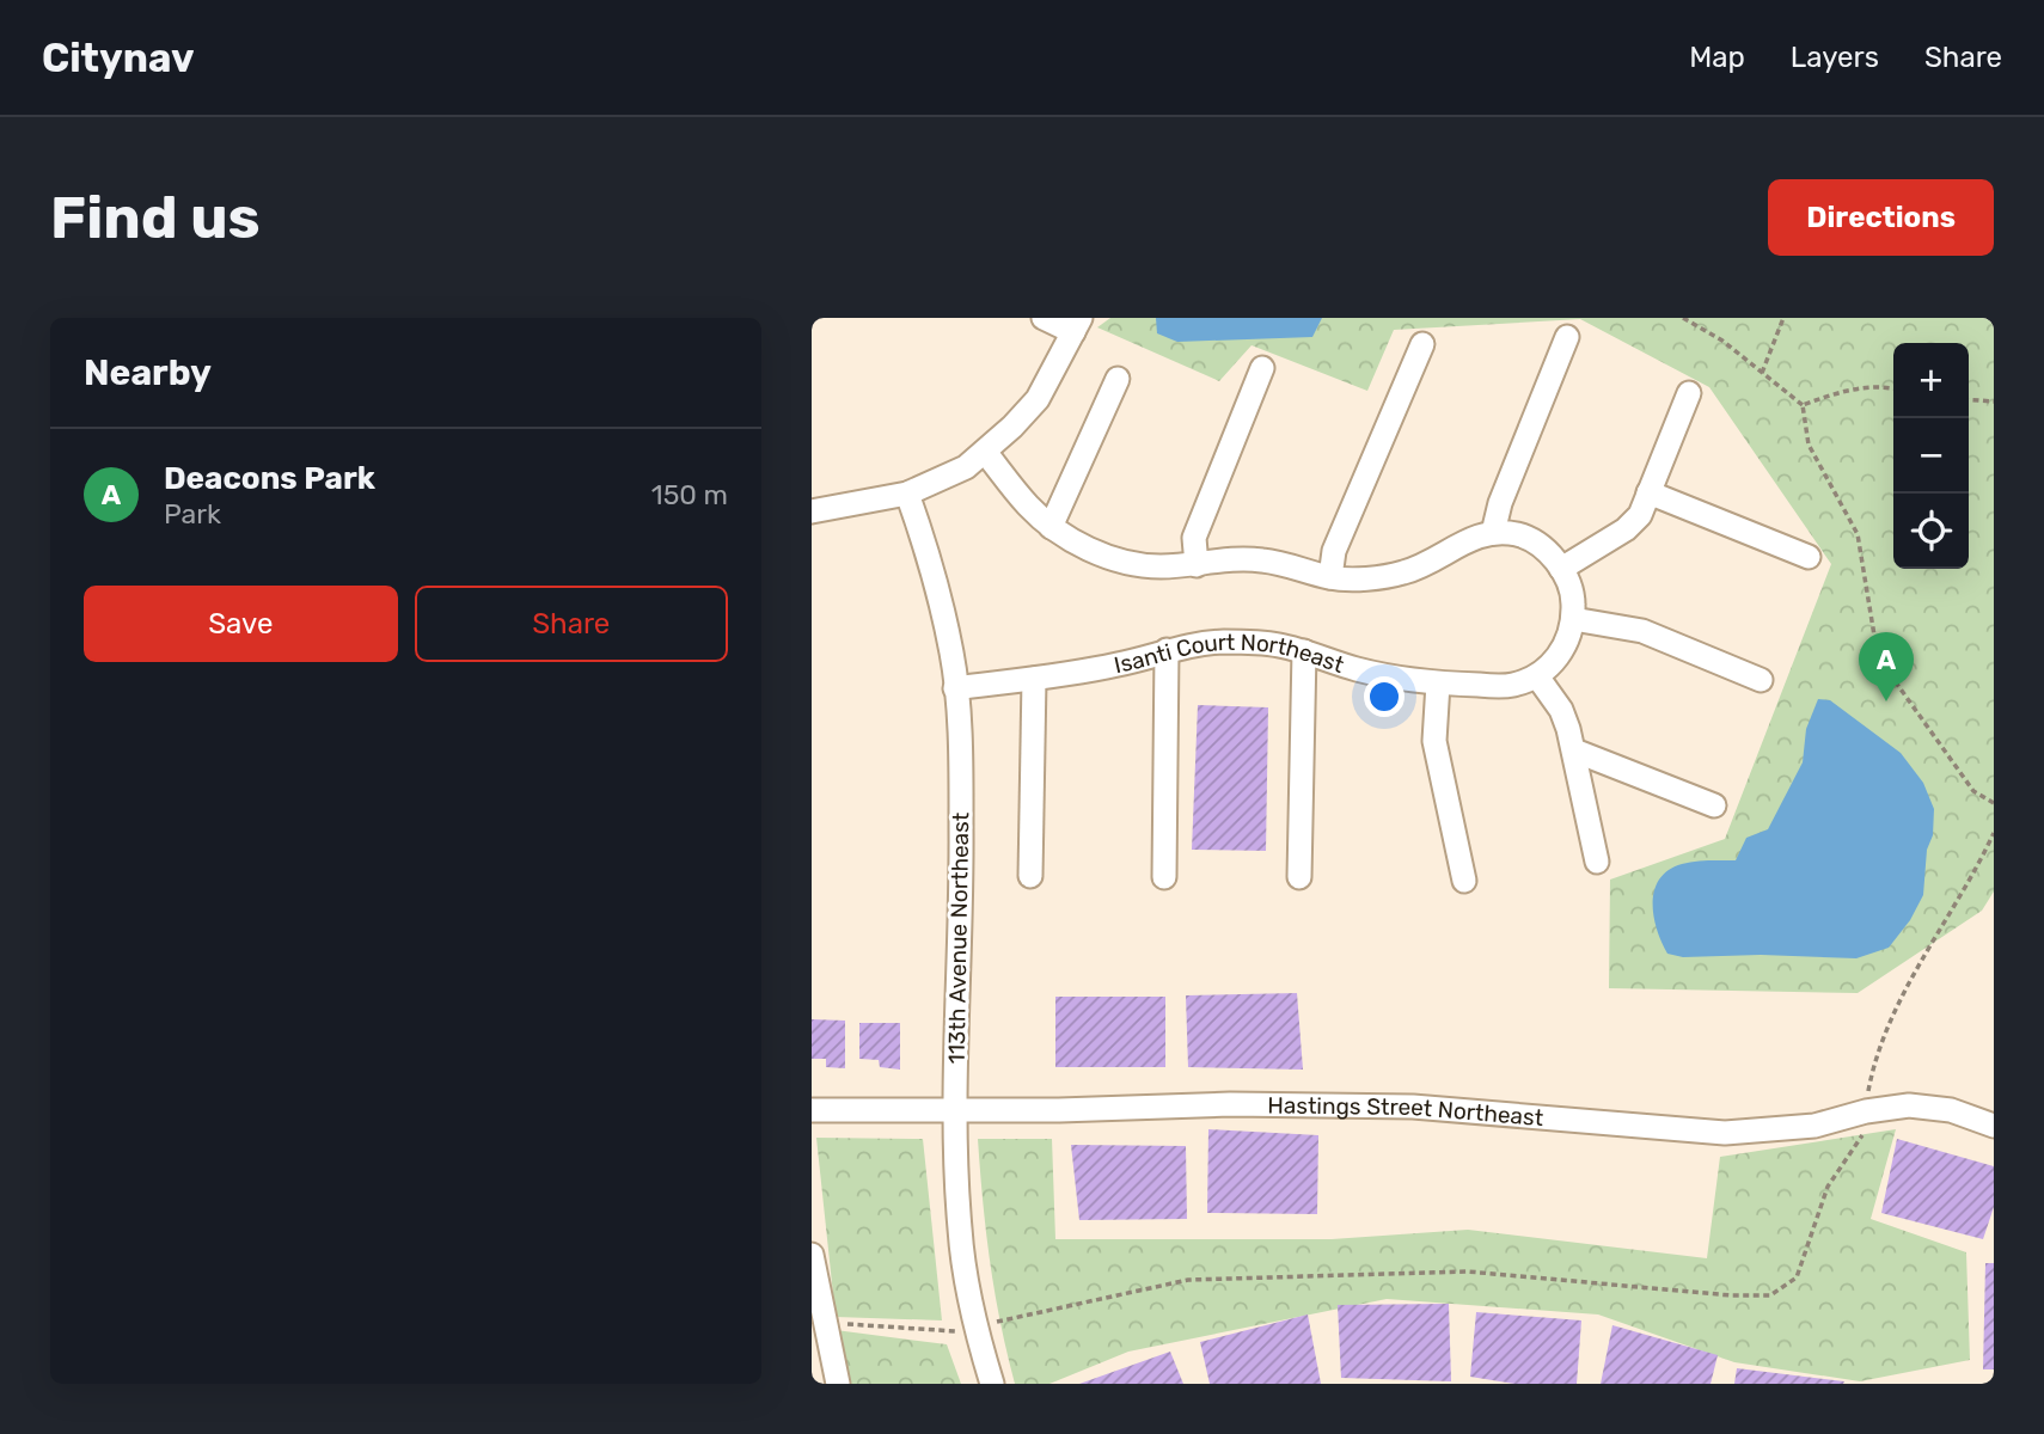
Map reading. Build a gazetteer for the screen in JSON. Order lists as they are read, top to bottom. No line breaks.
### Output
{"streets":{"street":["Isanti Court Northeast","113th Avenue Northeast","Hastings Street Northeast"]},"crossings":[["Isanti Court Northeast","113th Avenue Northeast"],["113th Avenue Northeast","Hastings Street Northeast"]],"page":{"header":"Citynav","nav":["Map","Layers","Share"],"buttons":["Directions",["Save","Share"]],"title":"Find us","heading":"Nearby","map_buttons":["+","−"],"list":[{"mark":"A","name":"Deacons Park","note":"Park","value":"150 m"}],"pins":"A"}}
